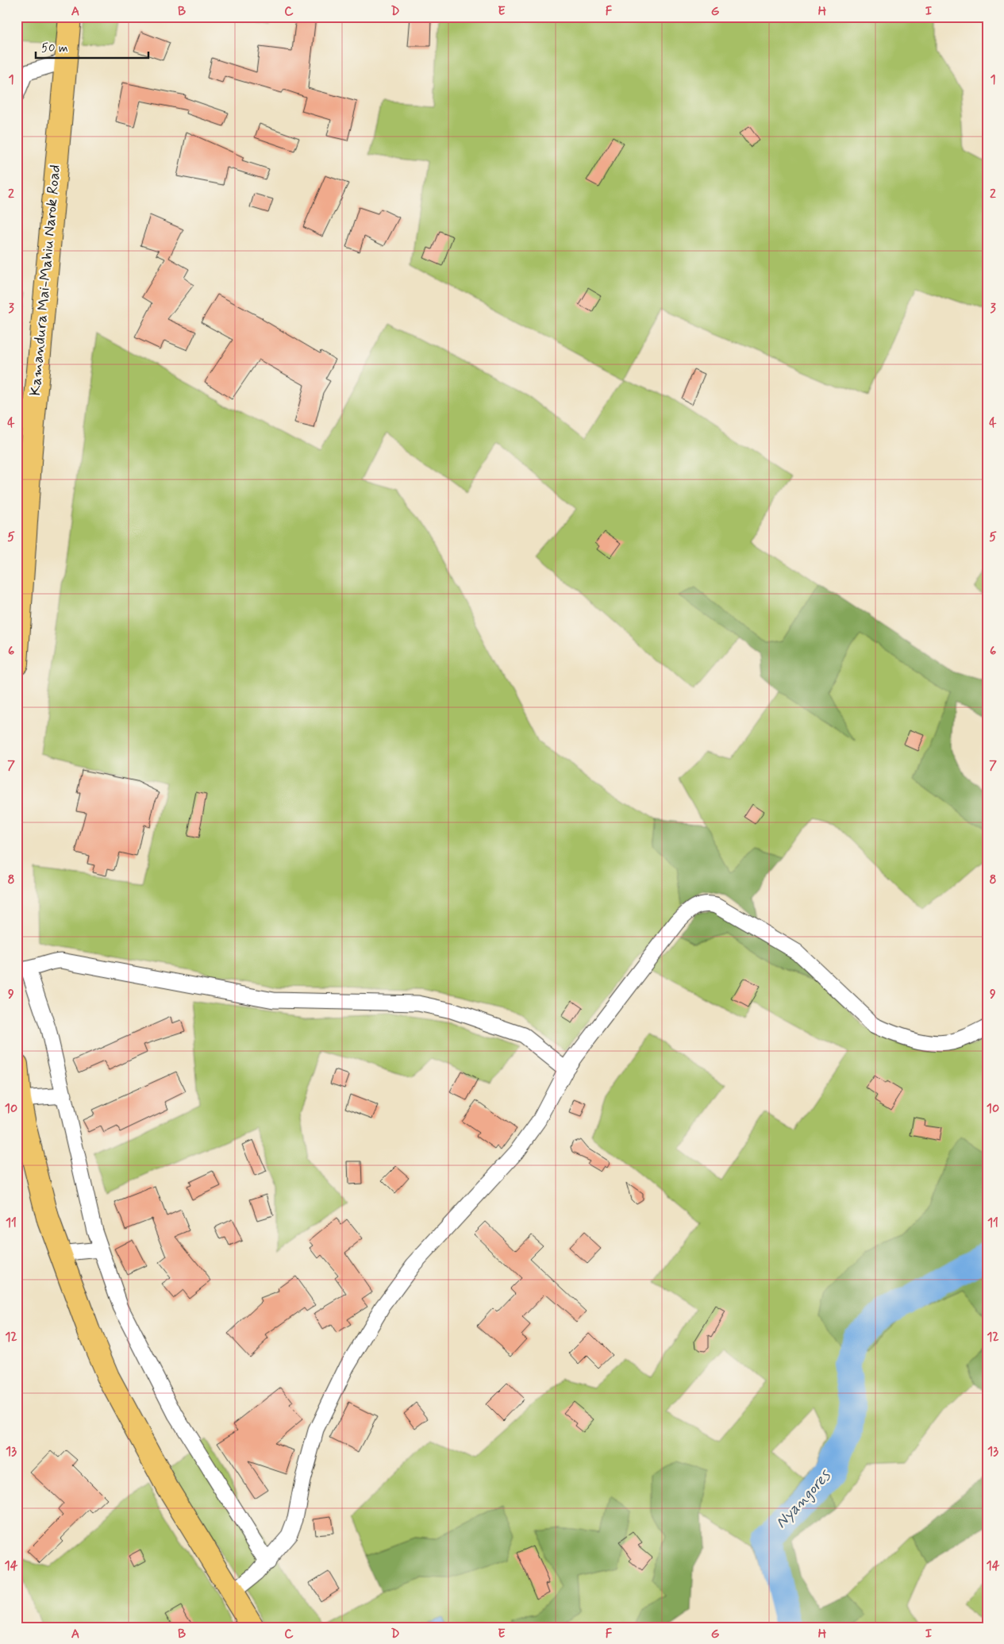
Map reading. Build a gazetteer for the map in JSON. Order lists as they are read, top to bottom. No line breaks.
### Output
{"streets":{"highway":["Kamandura Mai-Mahiu Narok Road"]},"water":["Nyangores"],"scale_bar":"50 m","grid":{"columns":["A","B","C","D","E","F","G","H","I"],"rows":["1","2","3","4","5","6","7","8","9","10","11","12","13","14"]}}
